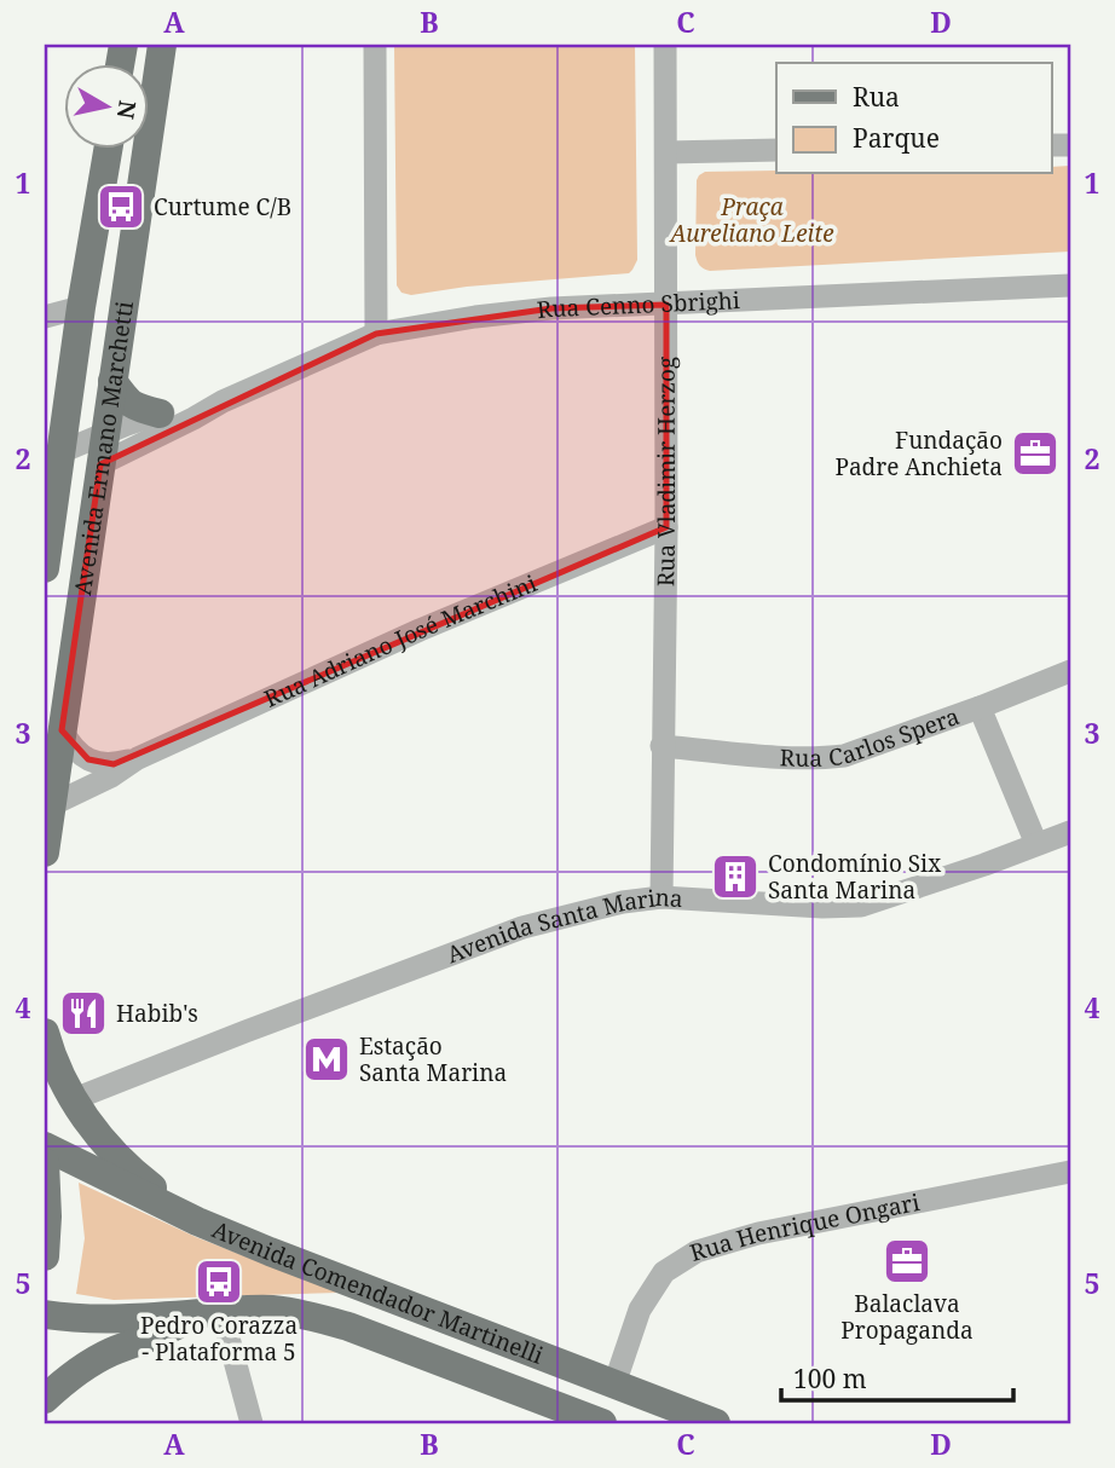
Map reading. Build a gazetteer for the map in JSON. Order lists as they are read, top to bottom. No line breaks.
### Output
{"streets":{"main road":["Avenida Ermano Marchetti","Avenida Comendador Martinelli"],"street":["Rua Cenno Sbrighi","Rua Vladimir Herzog","Rua Adriano José Marchini","Rua Carlos Spera","Avenida Santa Marina","Rua Henrique Ongari"]},"crossings":[["Rua Cenno Sbrighi","Avenida Ermano Marchetti"],["Rua Cenno Sbrighi","Rua Vladimir Herzog"],["Avenida Ermano Marchetti","Rua Adriano José Marchini"],["Rua Vladimir Herzog","Rua Adriano José Marchini"],["Rua Vladimir Herzog","Rua Carlos Spera"],["Rua Vladimir Herzog","Avenida Santa Marina"],["Rua Henrique Ongari","Avenida Comendador Martinelli"]],"parks":["Praça Aureliano Leite"],"places":{"bus stop":["Curtume C/B","Pedro Corazza - Plataforma 5"],"office":["Fundação Padre Anchieta","Balaclava Propaganda"],"building":["Condomínio Six Santa Marina"],"restaurant":["Habib's"],"metro station":["Estação Santa Marina"]},"legend":["Rua","Parque"],"scale_bar":"100 m","north":"right","grid":{"columns":["A","B","C","D"],"rows":["1","2","3","4","5"]}}
